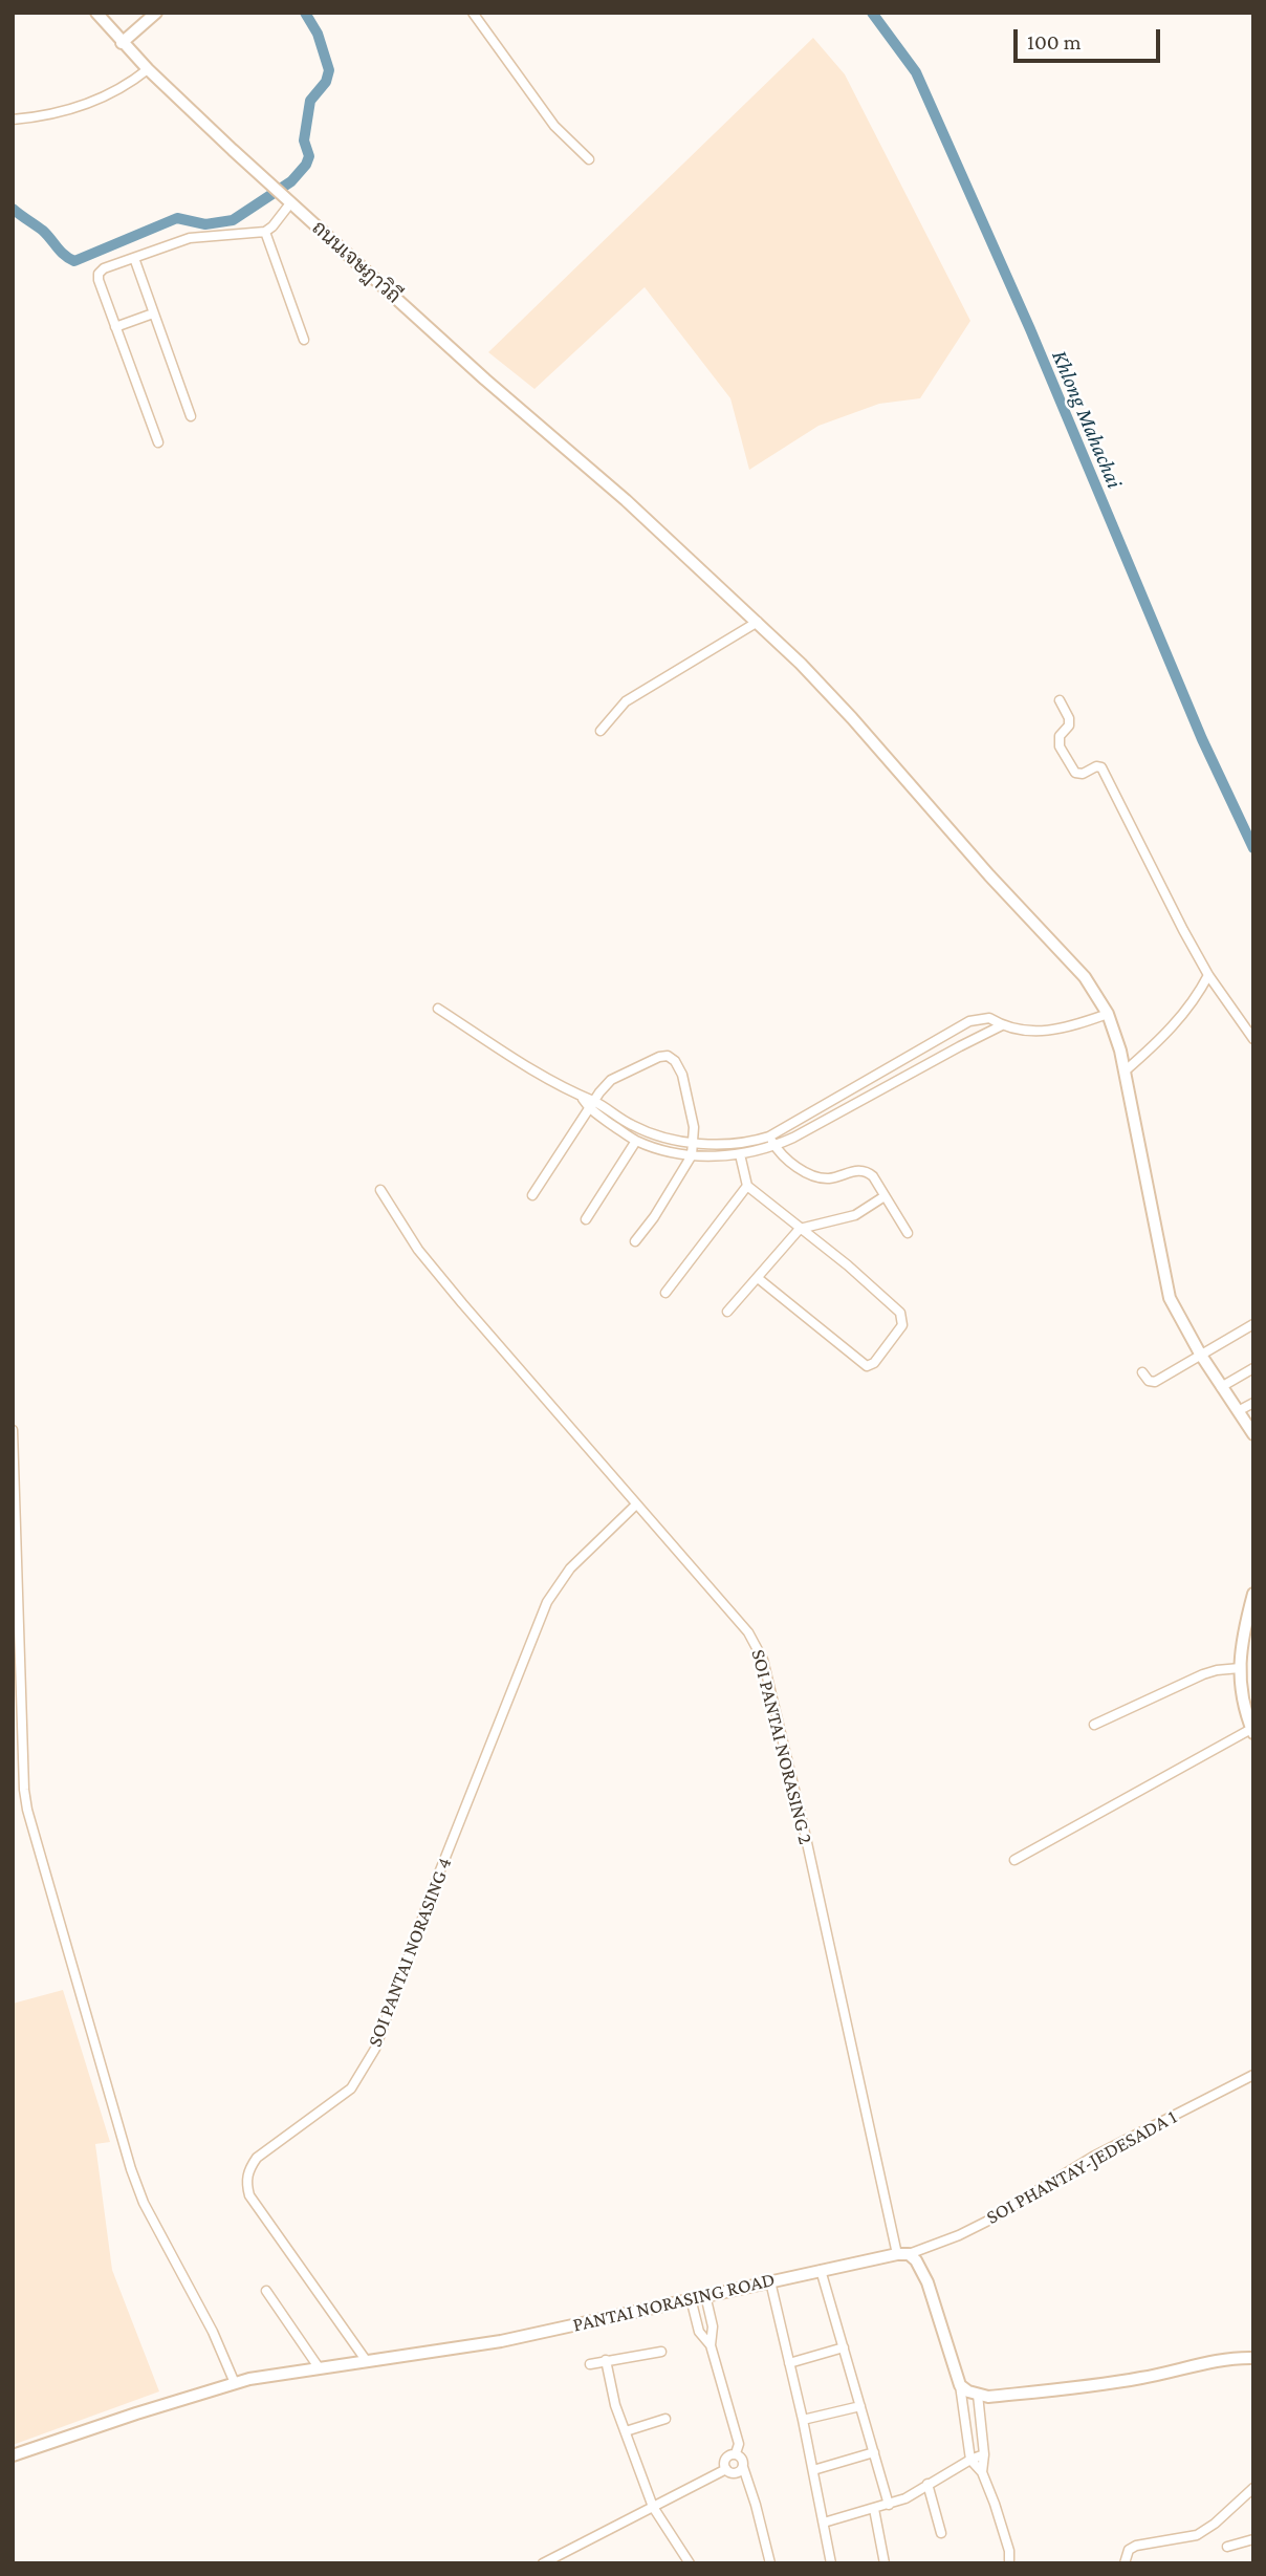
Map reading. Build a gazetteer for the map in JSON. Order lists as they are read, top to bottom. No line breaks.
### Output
{"streets":{"street":["ถนนเจษฎาวิถี","SOI PANTAI NORASING 2","SOI PANTAI NORASING 4","SOI PHANTAY-JEDESADA 1","PANTAI NORASING ROAD"]},"crossings":[["SOI PANTAI NORASING 2","SOI PANTAI NORASING 4"],["SOI PANTAI NORASING 2","SOI PHANTAY-JEDESADA 1"],["SOI PANTAI NORASING 2","PANTAI NORASING ROAD"],["SOI PANTAI NORASING 4","PANTAI NORASING ROAD"],["SOI PHANTAY-JEDESADA 1","PANTAI NORASING ROAD"]],"water":["Khlong Mahachai"],"scale_bar":"100 m"}
